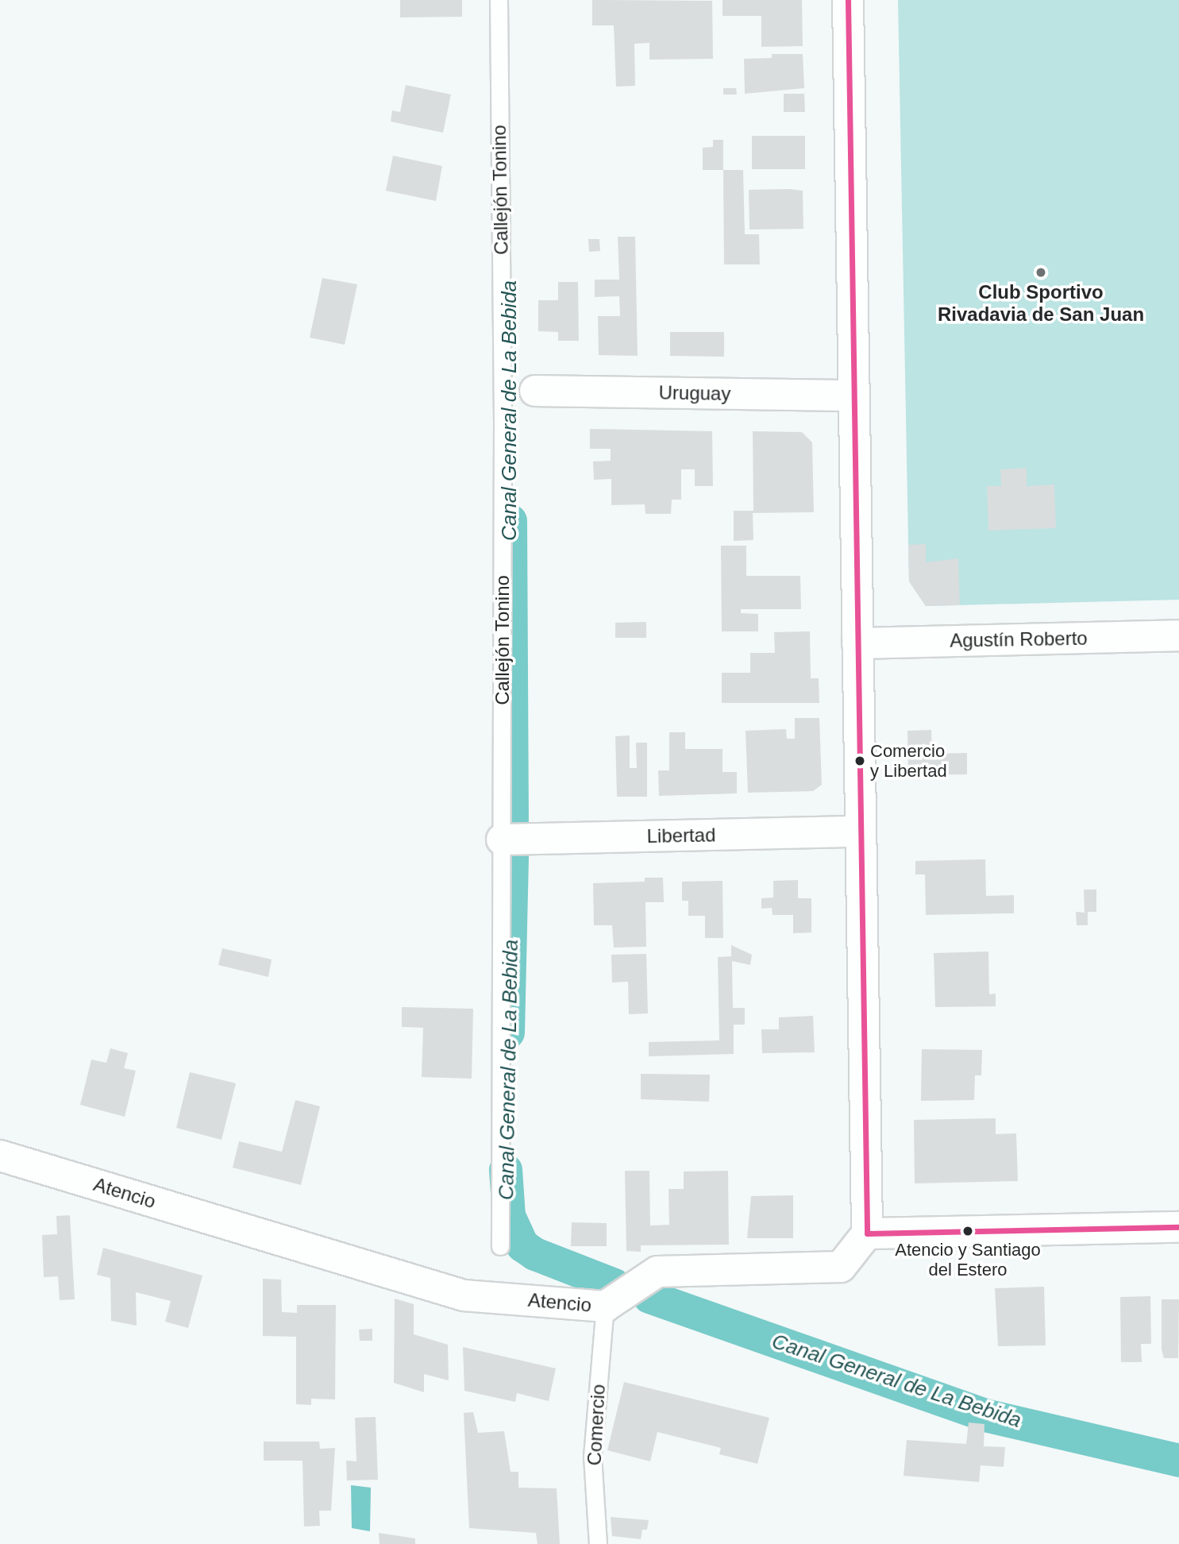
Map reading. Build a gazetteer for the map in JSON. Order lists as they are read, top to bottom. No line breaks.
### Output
{"streets":{"street":["Uruguay","Agustín Roberto","Libertad","Atencio"],"lane":["Callejón Tonino","Comercio"]},"crossings":[["Callejón Tonino","Libertad"],["Atencio","Comercio"]],"water":["Canal General de La Bebida"],"places":["Club Sportivo Rivadavia de San Juan","Comercio y Libertad","Atencio y Santiago del Estero"]}
